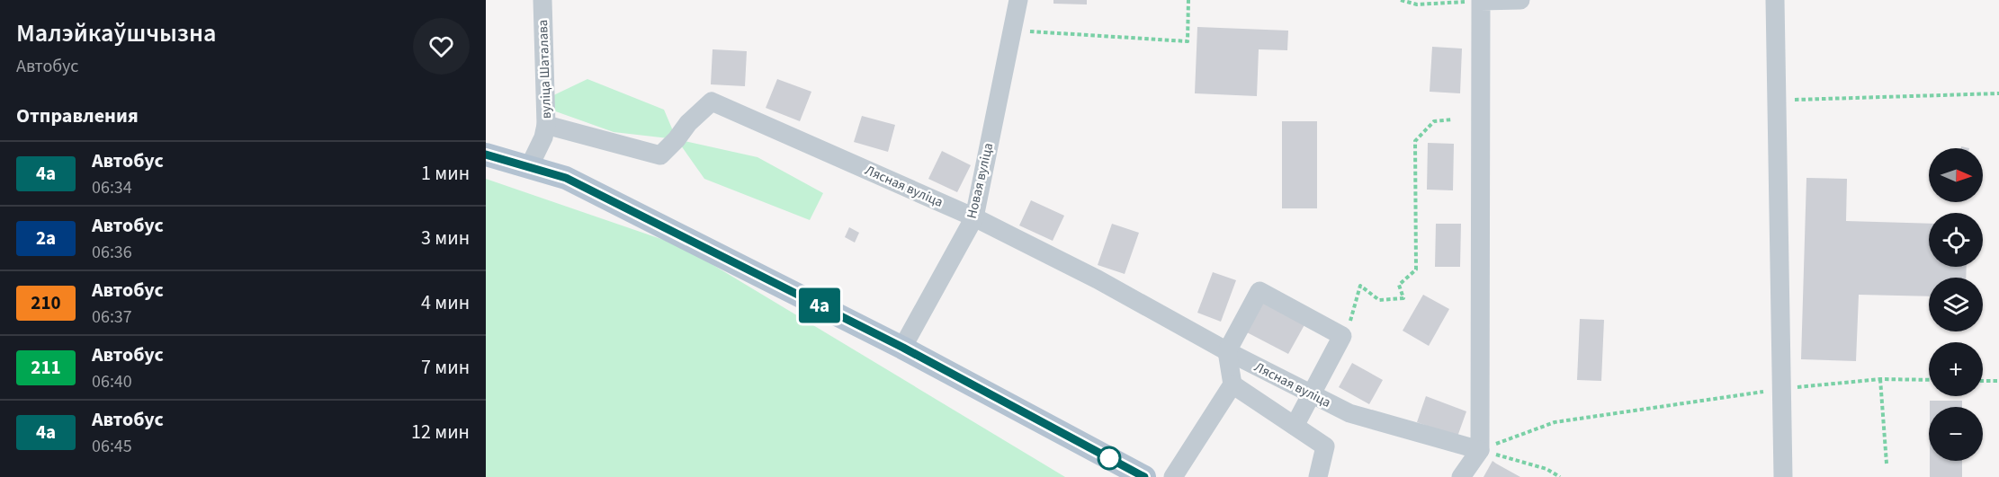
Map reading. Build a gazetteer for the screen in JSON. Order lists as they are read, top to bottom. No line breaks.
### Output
{"streets":{"street":["вуліца Шаталава","Новая вуліца","Лясная вуліца"]},"crossings":[["вуліца Шаталава","Лясная вуліца"],["Новая вуліца","Лясная вуліца"]],"lines":["bus line 4а"],"north":"right","page":{"heading":[["Малэйкаўшчызна","Автобус"],"Отправления"],"on_map":"4а","list":[{"mark":"4а","name":"Автобус","note":"06:34","value":"1 мин"},{"mark":"2а","name":"Автобус","note":"06:36","value":"3 мин"},{"mark":"210","name":"Автобус","note":"06:37","value":"4 мин"},{"mark":"211","name":"Автобус","note":"06:40","value":"7 мин"},{"mark":"4а","name":"Автобус","note":"06:45","value":"12 мин"}],"map_buttons":["+","−"]}}
